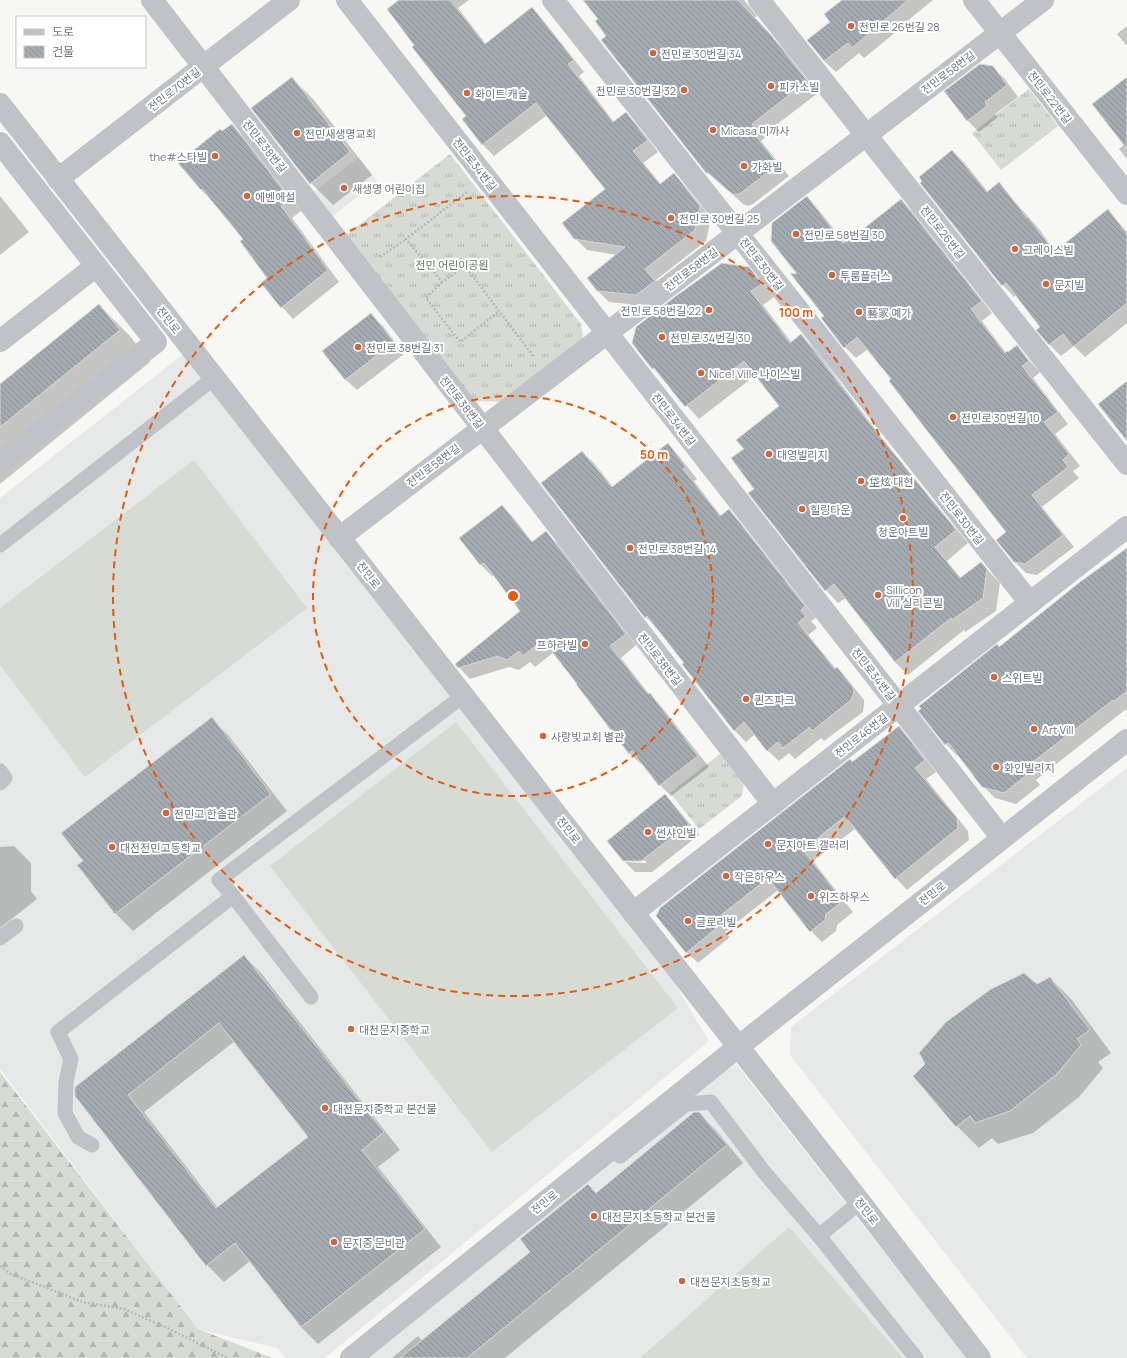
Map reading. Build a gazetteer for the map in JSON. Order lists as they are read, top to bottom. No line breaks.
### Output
{"streets":{"street":["전민로58번길","전민로70번길","전민로22번길","전민로38번길","전민로34번길","전민로26번길","전민로30번길","전민로","전민로46번길"]},"crossings":[["전민로58번길","전민로22번길"],["전민로58번길","전민로38번길"],["전민로58번길","전민로34번길"],["전민로58번길","전민로26번길"],["전민로58번길","전민로30번길"],["전민로58번길","전민로"],["전민로70번길","전민로38번길"],["전민로70번길","전민로"],["전민로38번길","전민로46번길"],["전민로34번길","전민로"],["전민로34번길","전민로46번길"],["전민로30번길","전민로46번길"],["전민로","전민로46번길"]],"parks":["전민 어린이공원"],"places":["전민로 26번길 28","전민로 30번길 34","피카소빌","전민로 30번길 32","화이트 캐슬","Micasa 미까사","전민새생명교회","the#스타빌","가화빌","새생명 어린이집","에벤에설","전민로 30번길 25","전민로 58번길 30","그레이스빌","투룸플러스","문지빌","전민로 58번길 22","藝家 예가","전민로 34번길 30","전민로 38번길 31","Nice! Ville 나이스빌","전민로 30번길 10","대영빌리지","垈炫 대현","힐링타운","청운아트빌","전민로 38번길 14","Sillicon Vill 실리콘빌","프하라빌","스위트빌","퀸즈파크","Art Vill","사랑빛교회 별관","화인빌리지","전민고 한솔관","썬샤인빌","문지아트 갤러리","대전전민고등학교","작은하우스","위즈하우스","글로리빌","대전문지중학교","대전문지중학교 본건물","대전문지초등학교 본건물","문지중 문비관","대전문지초등학교"],"legend":["도로","건물"],"rings":["100 m","50 m"]}
